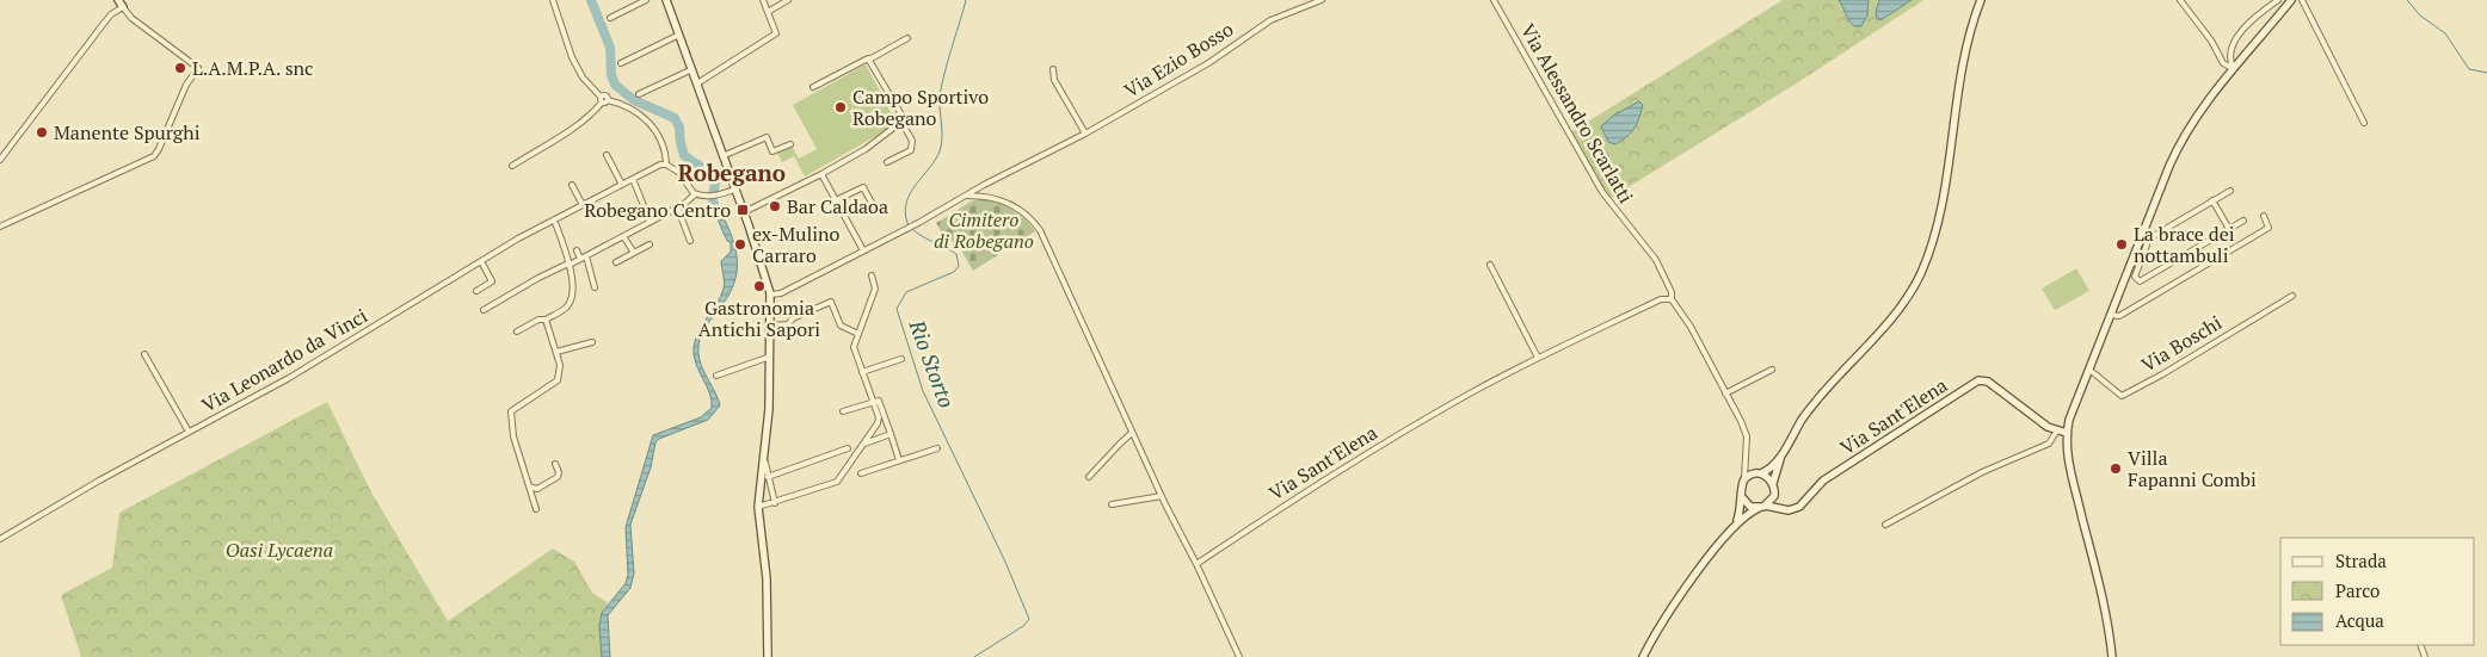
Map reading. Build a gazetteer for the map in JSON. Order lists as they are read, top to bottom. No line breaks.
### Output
{"streets":{"main road":["Via Sant'Elena"],"street":["Via Ezio Bosso","Via Alessandro Scarlatti","Via Boschi","Via Leonardo da Vinci"]},"crossings":[["Via Alessandro Scarlatti","Via Sant'Elena"]],"districts":["Robegano"],"water":["Rio Storto"],"parks":["Cimitero di Robegano","Oasi Lycaena"],"places":{"other":["L.A.M.P.A. snc","Campo Sportivo Robegano","Manente Spurghi","Bar Caldaoa","ex-Mulino Carraro","La brace dei nottambuli","Gastronomia Antichi Sapori","Villa Fapanni Combi"],"transit":["Robegano Centro"]},"legend":["Strada","Parco","Acqua"]}
